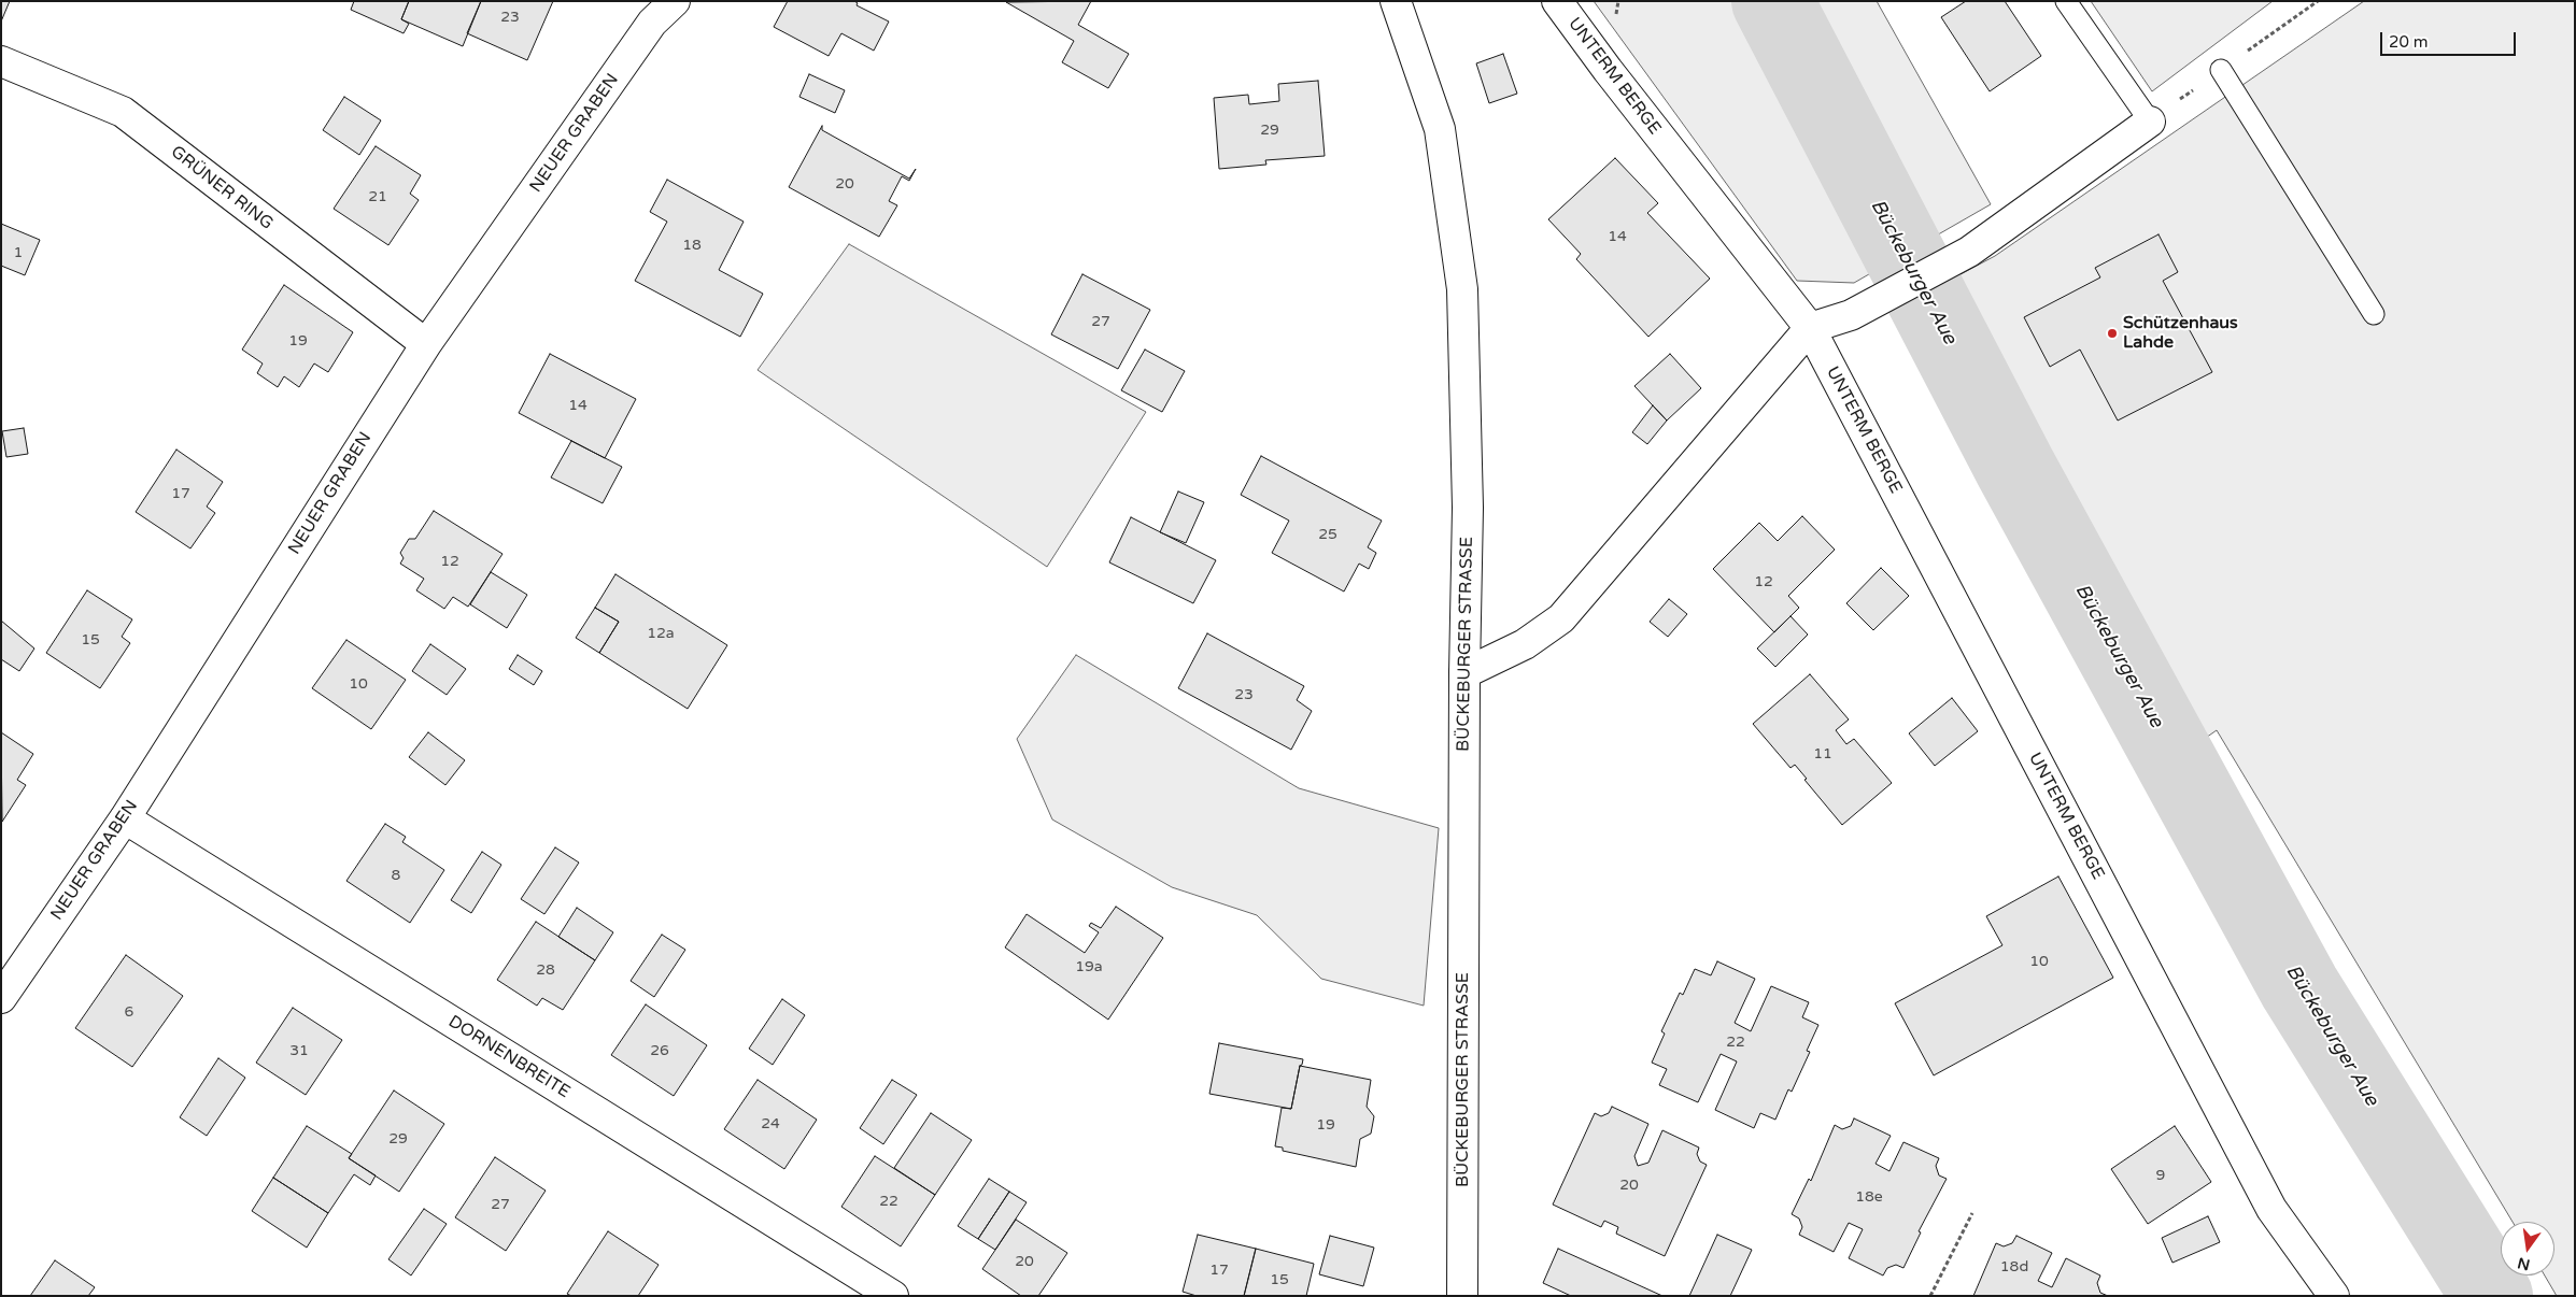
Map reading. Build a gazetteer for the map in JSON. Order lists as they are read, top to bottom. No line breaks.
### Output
{"streets":{"street":["UNTERM BERGE","NEUER GRABEN","GRÜNER RING","BÜCKEBURGER STRASSE","DORNENBREITE"]},"crossings":[["NEUER GRABEN","GRÜNER RING"],["NEUER GRABEN","DORNENBREITE"]],"water":["Bückeburger Aue"],"places":["Schützenhaus Lahde"],"house_numbers":["23","29","20","21","14","18","1","27","19","14","17","25","12","12","12a","15","10","23","11","8","10","19a","28","6","22","31","26","24","19","29","9","20","18e","22","27","20","18d","17","15"],"scale_bar":"20 m","north":"bottom"}
